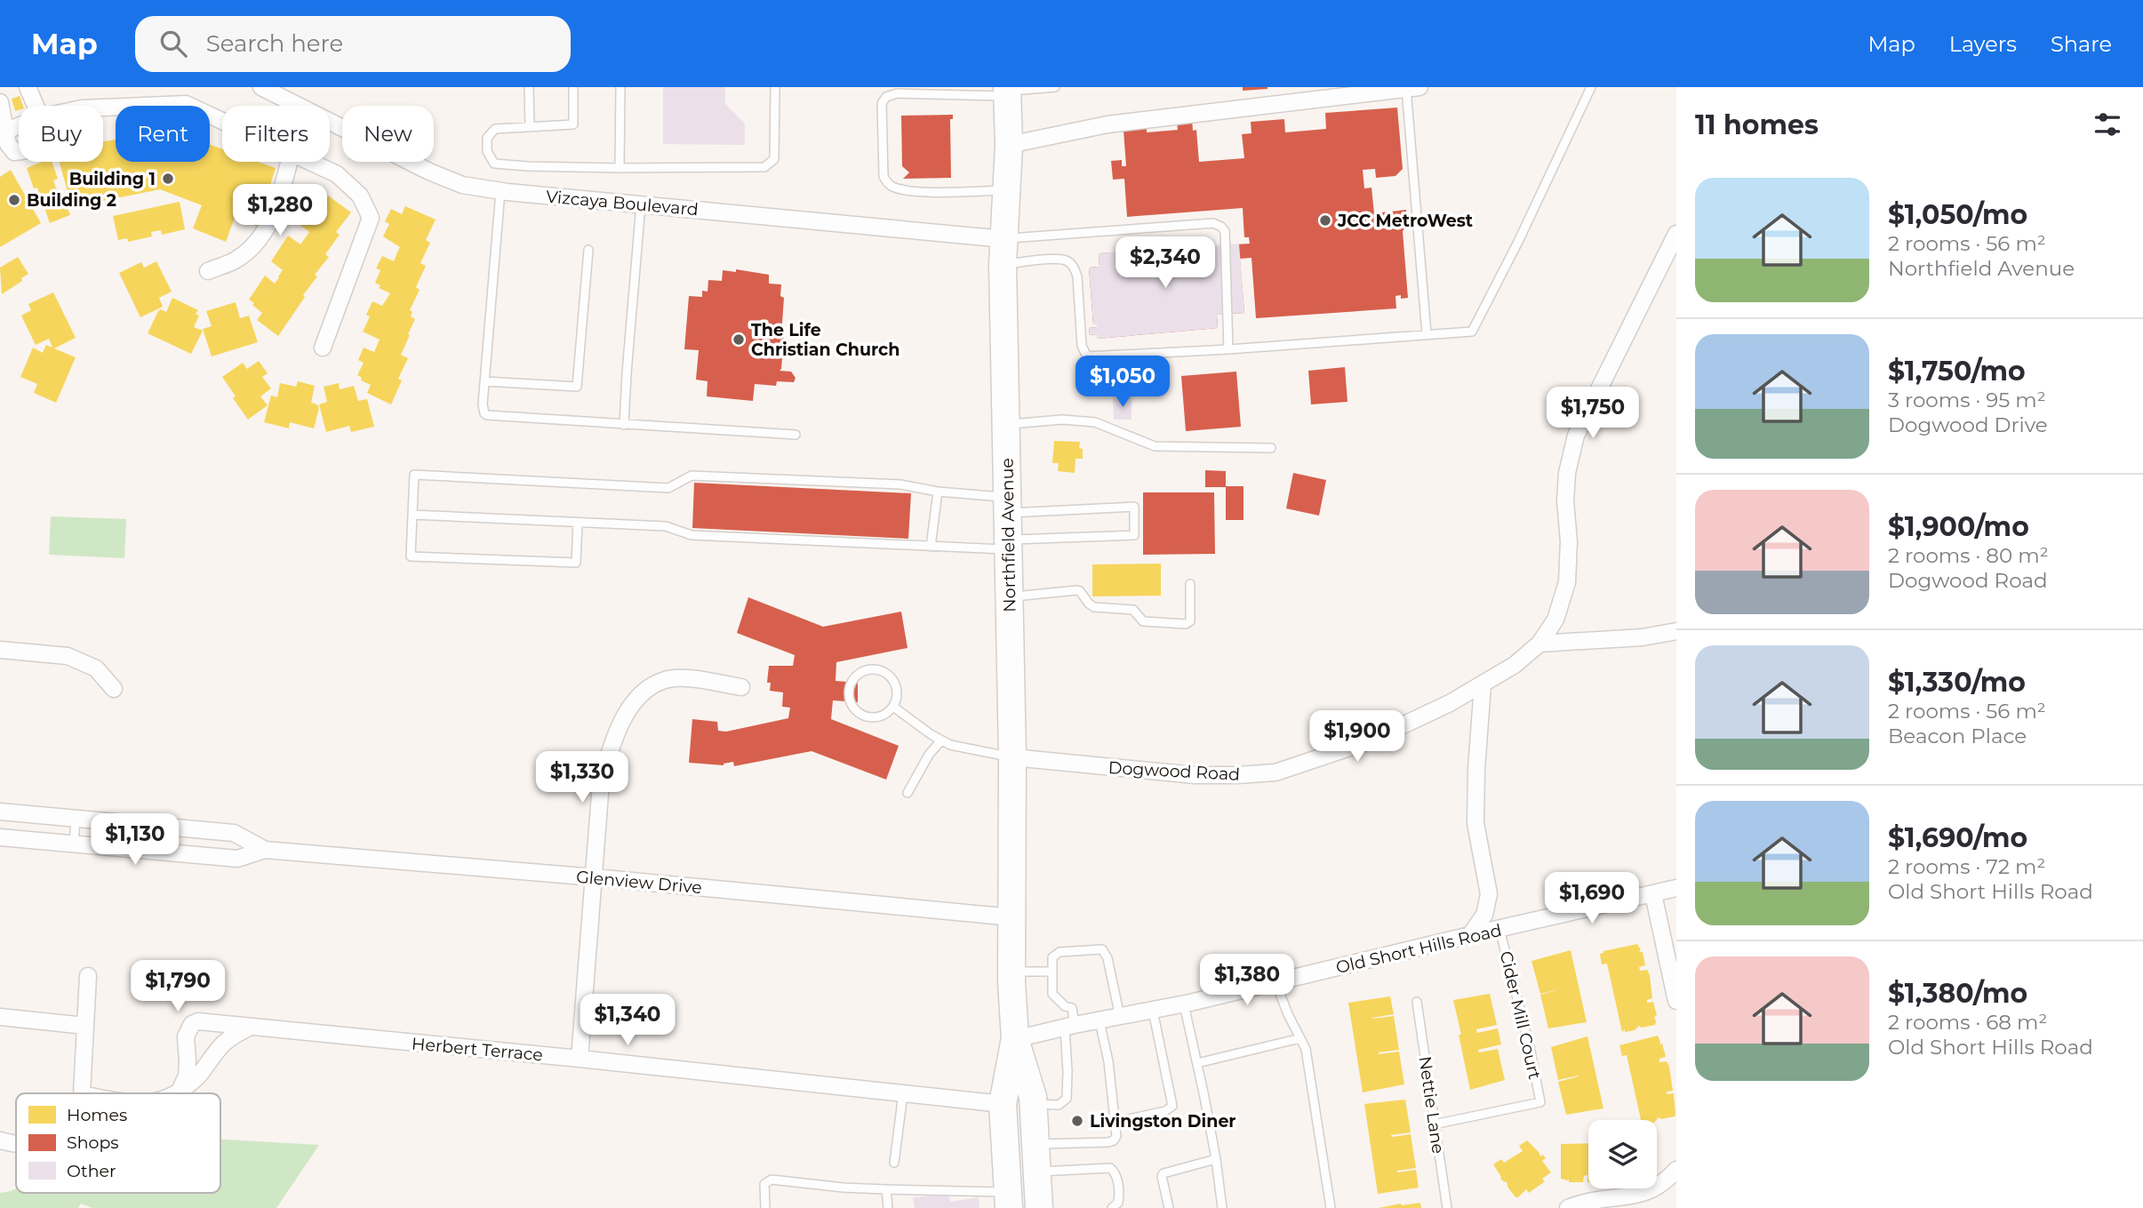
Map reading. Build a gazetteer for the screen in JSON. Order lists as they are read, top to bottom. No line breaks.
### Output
{"streets":{"main road":["Northfield Avenue"],"street":["Vizcaya Boulevard","Dogwood Road","Glenview Drive","Old Short Hills Road","Herbert Terrace"],"lane":["Cider Mill Court","Nettie Lane"]},"crossings":[["Vizcaya Boulevard","Northfield Avenue"],["Northfield Avenue","Dogwood Road"],["Northfield Avenue","Glenview Drive"],["Northfield Avenue","Old Short Hills Road"],["Old Short Hills Road","Cider Mill Court"],["Cider Mill Court","Nettie Lane"]],"places":["Building 1","Building 2","JCC MetroWest","The Life Christian Church","Livingston Diner"],"legend":["Homes","Shops","Other"],"page":{"header":"Map","search":"Search here","nav":["Map","Layers","Share"],"heading":"11 homes","chip":["Buy","Rent","Filters","New"],"list":[{"name":"$1,050/mo","note":"2 rooms · 56 m² · Northfield Avenue"},{"name":"$1,750/mo","note":"3 rooms · 95 m² · Dogwood Drive"},{"name":"$1,900/mo","note":"2 rooms · 80 m² · Dogwood Road"},{"name":"$1,330/mo","note":"2 rooms · 56 m² · Beacon Place"},{"name":"$1,690/mo","note":"2 rooms · 72 m² · Old Short Hills Road"},{"name":"$1,380/mo","note":"2 rooms · 68 m² · Old Short Hills Road"}],"price":["$1,280","$2,340","$1,050","$1,750","$1,900","$1,330","$1,130","$1,690","$1,380","$1,790","$1,340"]}}
